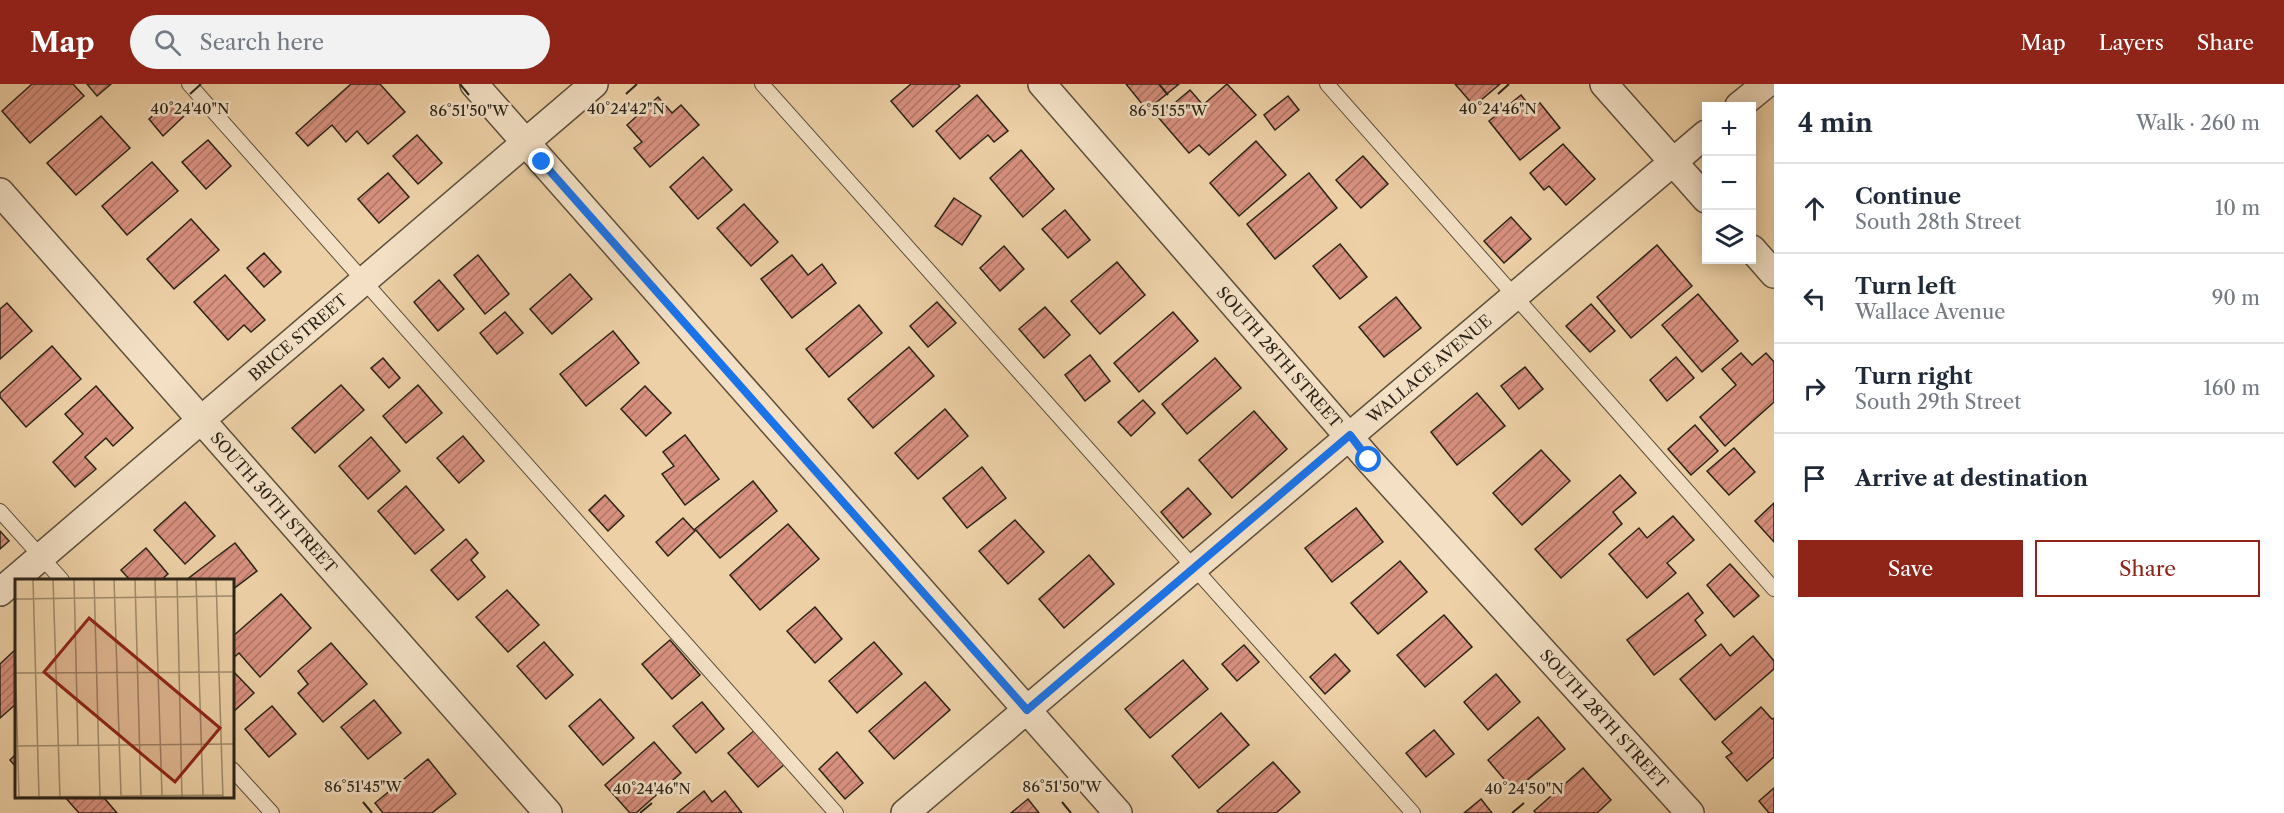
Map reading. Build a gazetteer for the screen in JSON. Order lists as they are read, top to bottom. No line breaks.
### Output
{"streets":{"street":["BRICE STREET","SOUTH 28TH STREET","WALLACE AVENUE","SOUTH 30TH STREET"]},"crossings":[["BRICE STREET","SOUTH 30TH STREET"],["SOUTH 28TH STREET","WALLACE AVENUE"]],"page":{"header":"Map","search":"Search here","nav":["Map","Layers","Share"],"heading":["4 min","Walk · 260 m"],"map_buttons":["+","−"],"list":[["Continue","South 28th Street","10 m"],["Turn left","Wallace Avenue","90 m"],["Turn right","South 29th Street","160 m"],"Arrive at destination"],"buttons":["Save","Share"]},"coordinates":["40°24'40\"N","40°24'42\"N","40°24'46\"N","86°51'50\"W","86°51'55\"W","86°51'45\"W","40°24'50\"N"]}
